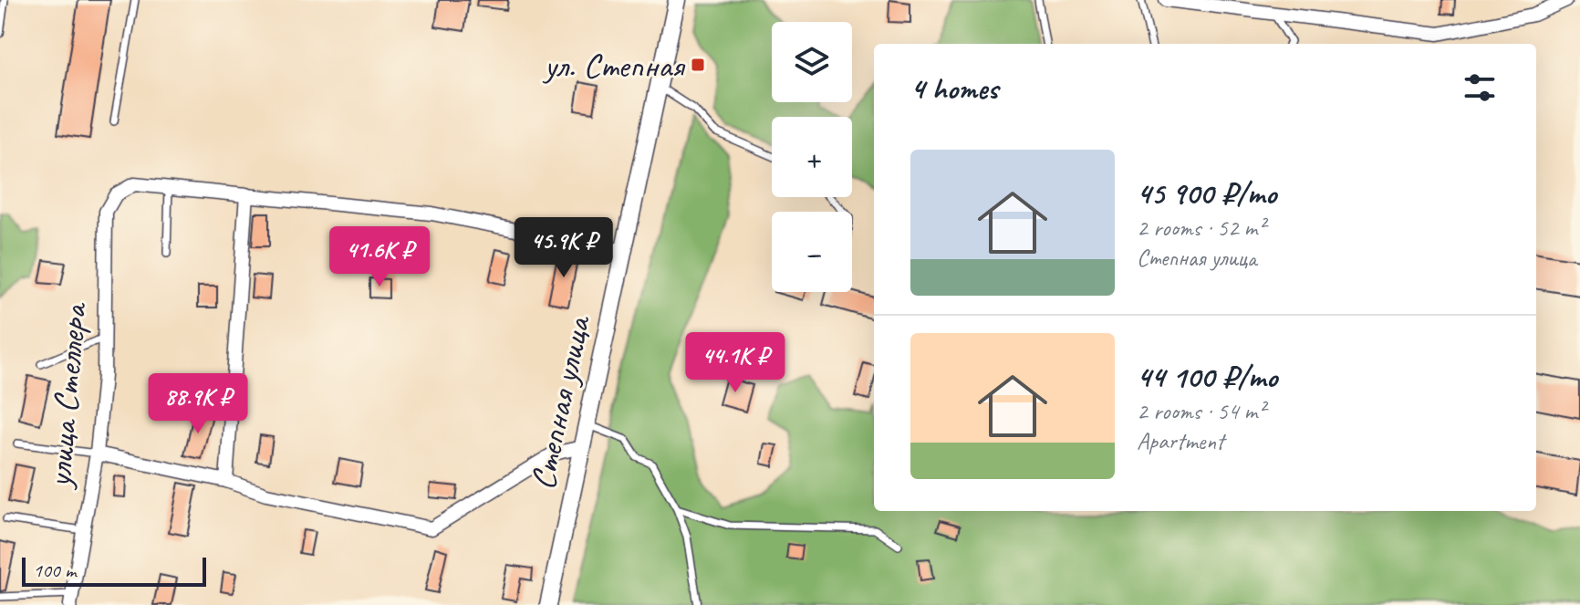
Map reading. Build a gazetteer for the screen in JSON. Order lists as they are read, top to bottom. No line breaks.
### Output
{"streets":{"street":["улица Стеллера","Степная улица"]},"places":{"transit":["ул. Степная"]},"scale_bar":"100 m","page":{"map_buttons":["+","−"],"heading":"4 homes","list":[{"name":"45 900 ₽/mo","note":"2 rooms · 52 m² · Степная улица"},{"name":"44 100 ₽/mo","note":"2 rooms · 54 m² · Apartment"}],"price":["45.9K ₽","41.6K ₽","44.1K ₽","88.9K ₽"],"scale":"100 m"}}
